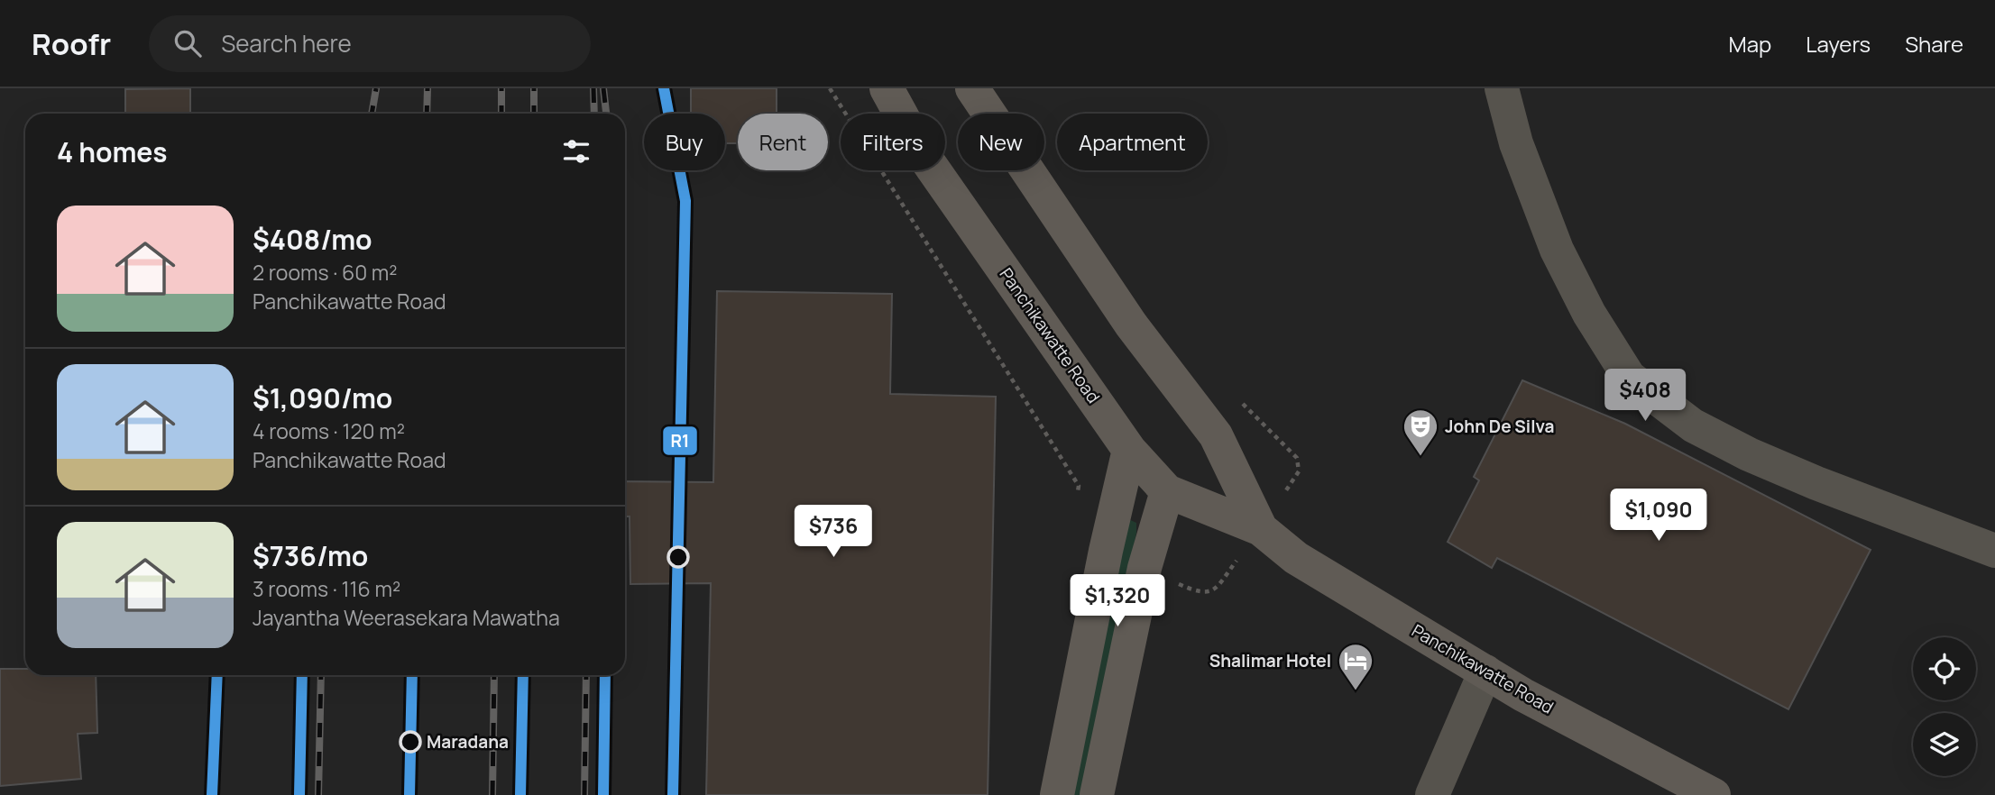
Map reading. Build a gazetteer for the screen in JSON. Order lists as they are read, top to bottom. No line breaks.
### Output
{"streets":{"main road":["Panchikawatte Road"]},"places":{"theatre":["John De Silva"],"hotel":["Shalimar Hotel"],"other":["Maradana"]},"lines":["transit line R1"],"page":{"header":"Roofr","search":"Search here","nav":["Map","Layers","Share"],"chip":["Buy","Rent","Filters","New","Apartment"],"heading":"4 homes","list":[{"name":"$408/mo","note":"2 rooms · 60 m² · Panchikawatte Road"},{"name":"$1,090/mo","note":"4 rooms · 120 m² · Panchikawatte Road"},{"name":"$736/mo","note":"3 rooms · 116 m² · Jayantha Weerasekara Mawatha"}],"price":["$408","$1,090","$736","$1,320"]}}
